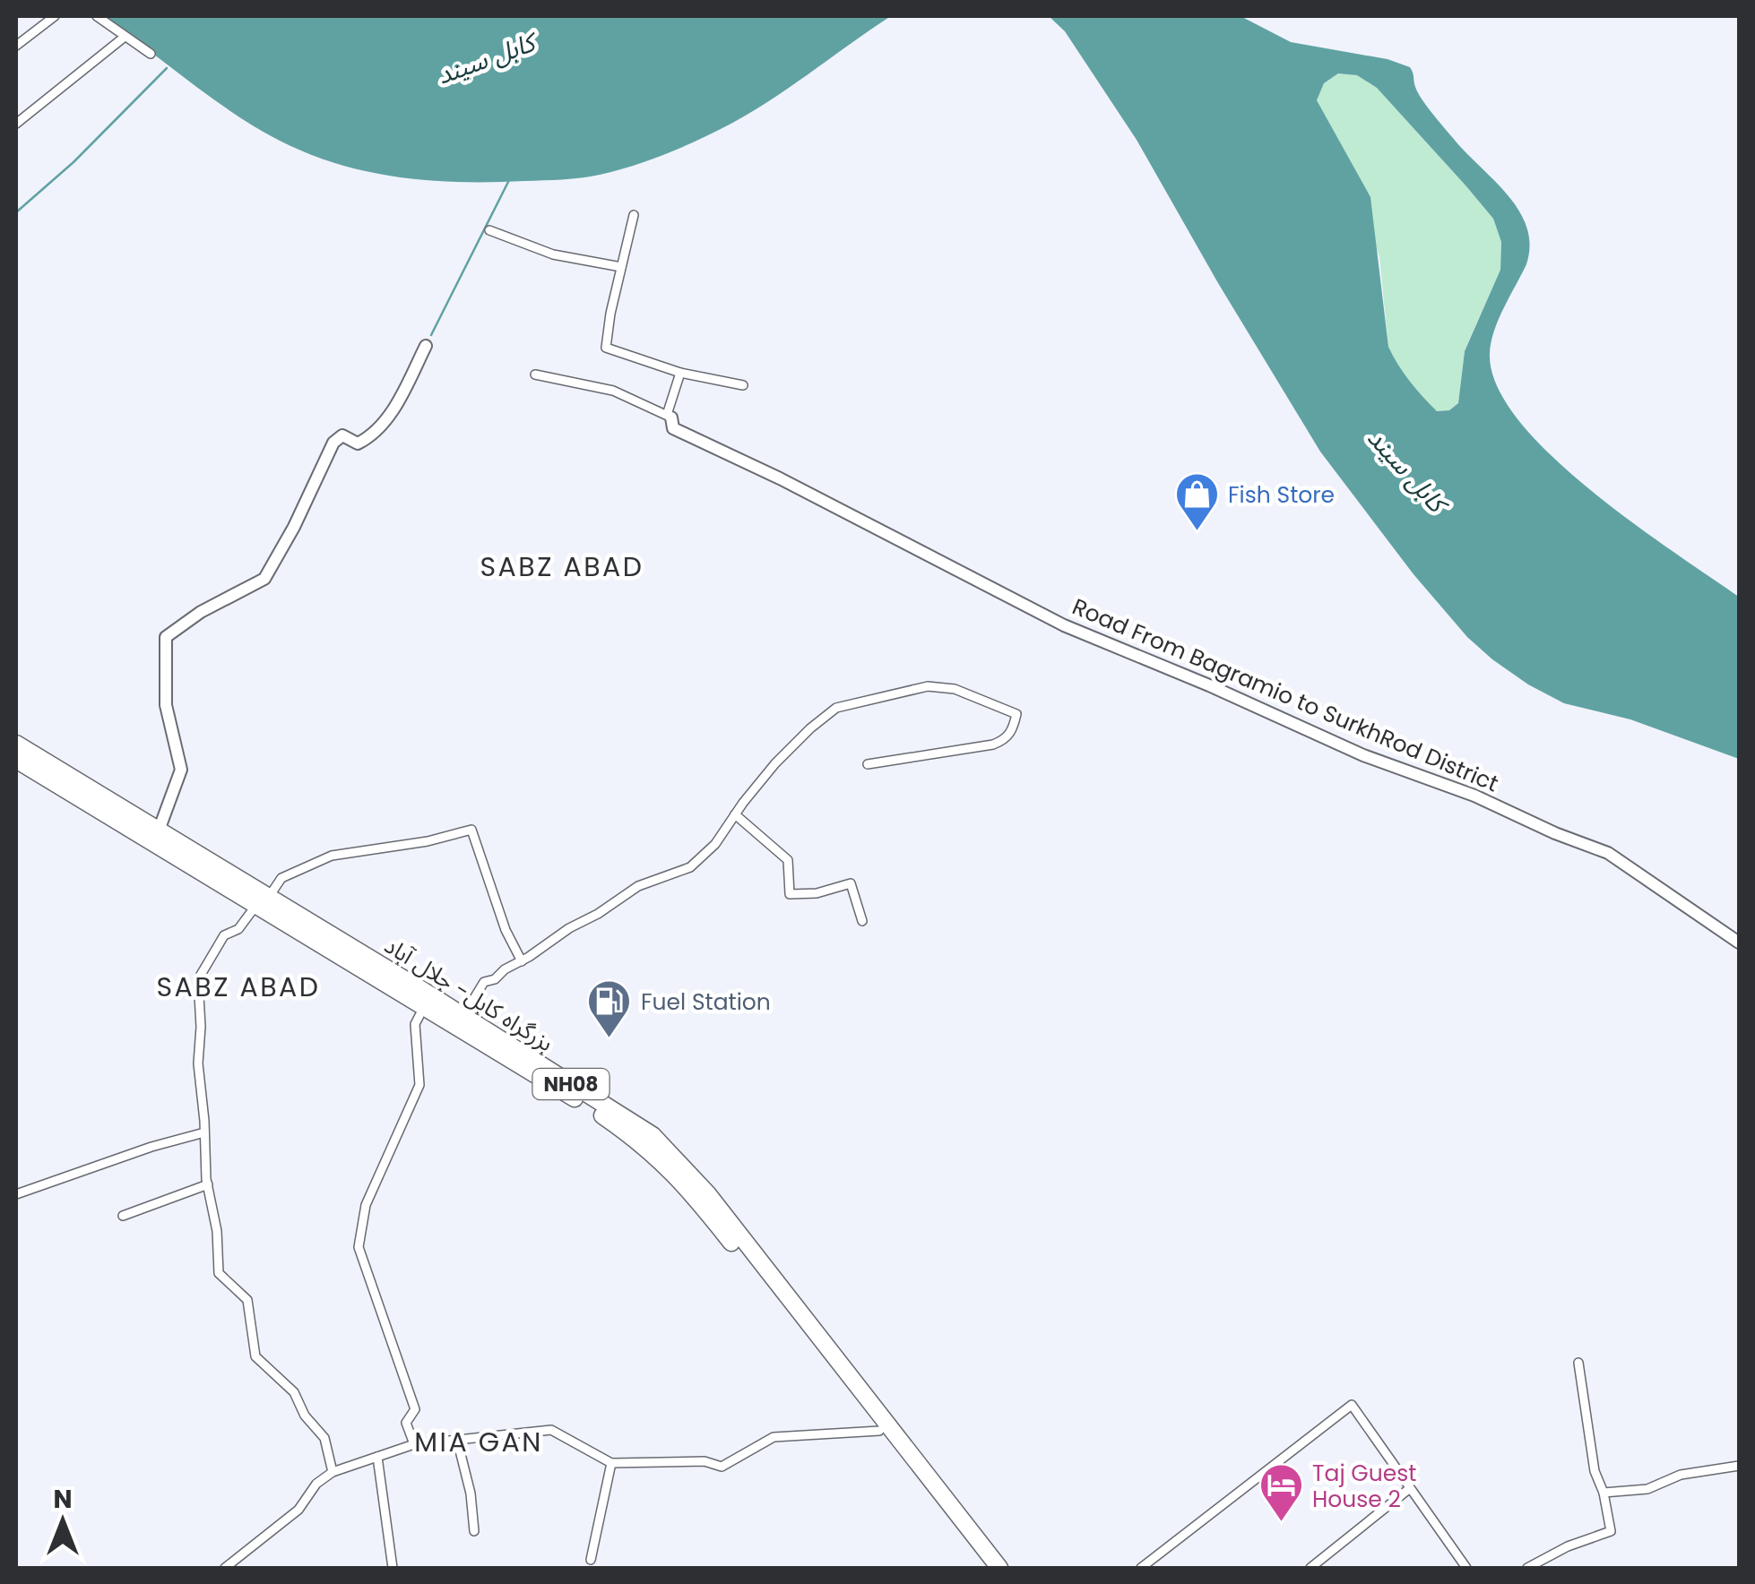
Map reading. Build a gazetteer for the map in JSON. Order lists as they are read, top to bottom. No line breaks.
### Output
{"streets":{"highway":["بزرگراه کابل- جلال آباد","NH08"],"street":["Road From Bagramio to SurkhRod District"]},"districts":["SABZ ABAD","SABZ ABAD","MIA GAN"],"water":["کابل سيند"],"places":{"shop":["Fish Store"],"fuel station":["Fuel Station"],"hotel":["Taj Guest House 2"]},"north":"top"}
